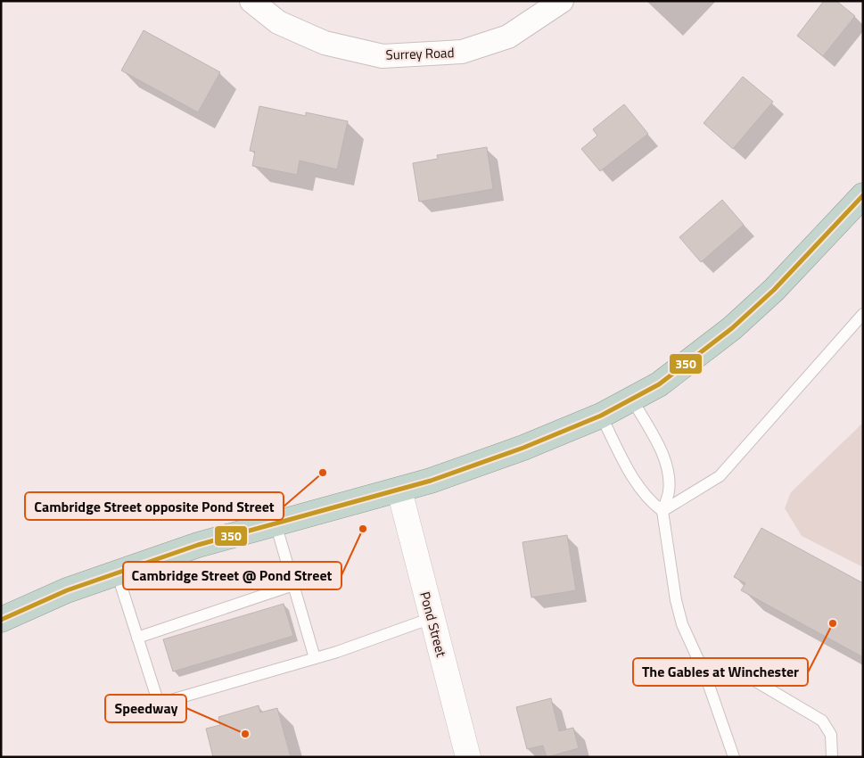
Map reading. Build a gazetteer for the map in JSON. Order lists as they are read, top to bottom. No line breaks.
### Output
{"streets":{"street":["Surrey Road","Pond Street"]},"places":["Cambridge Street opposite Pond Street","Cambridge Street @ Pond Street","The Gables at Winchester","Speedway"],"lines":["transit line 350"]}
